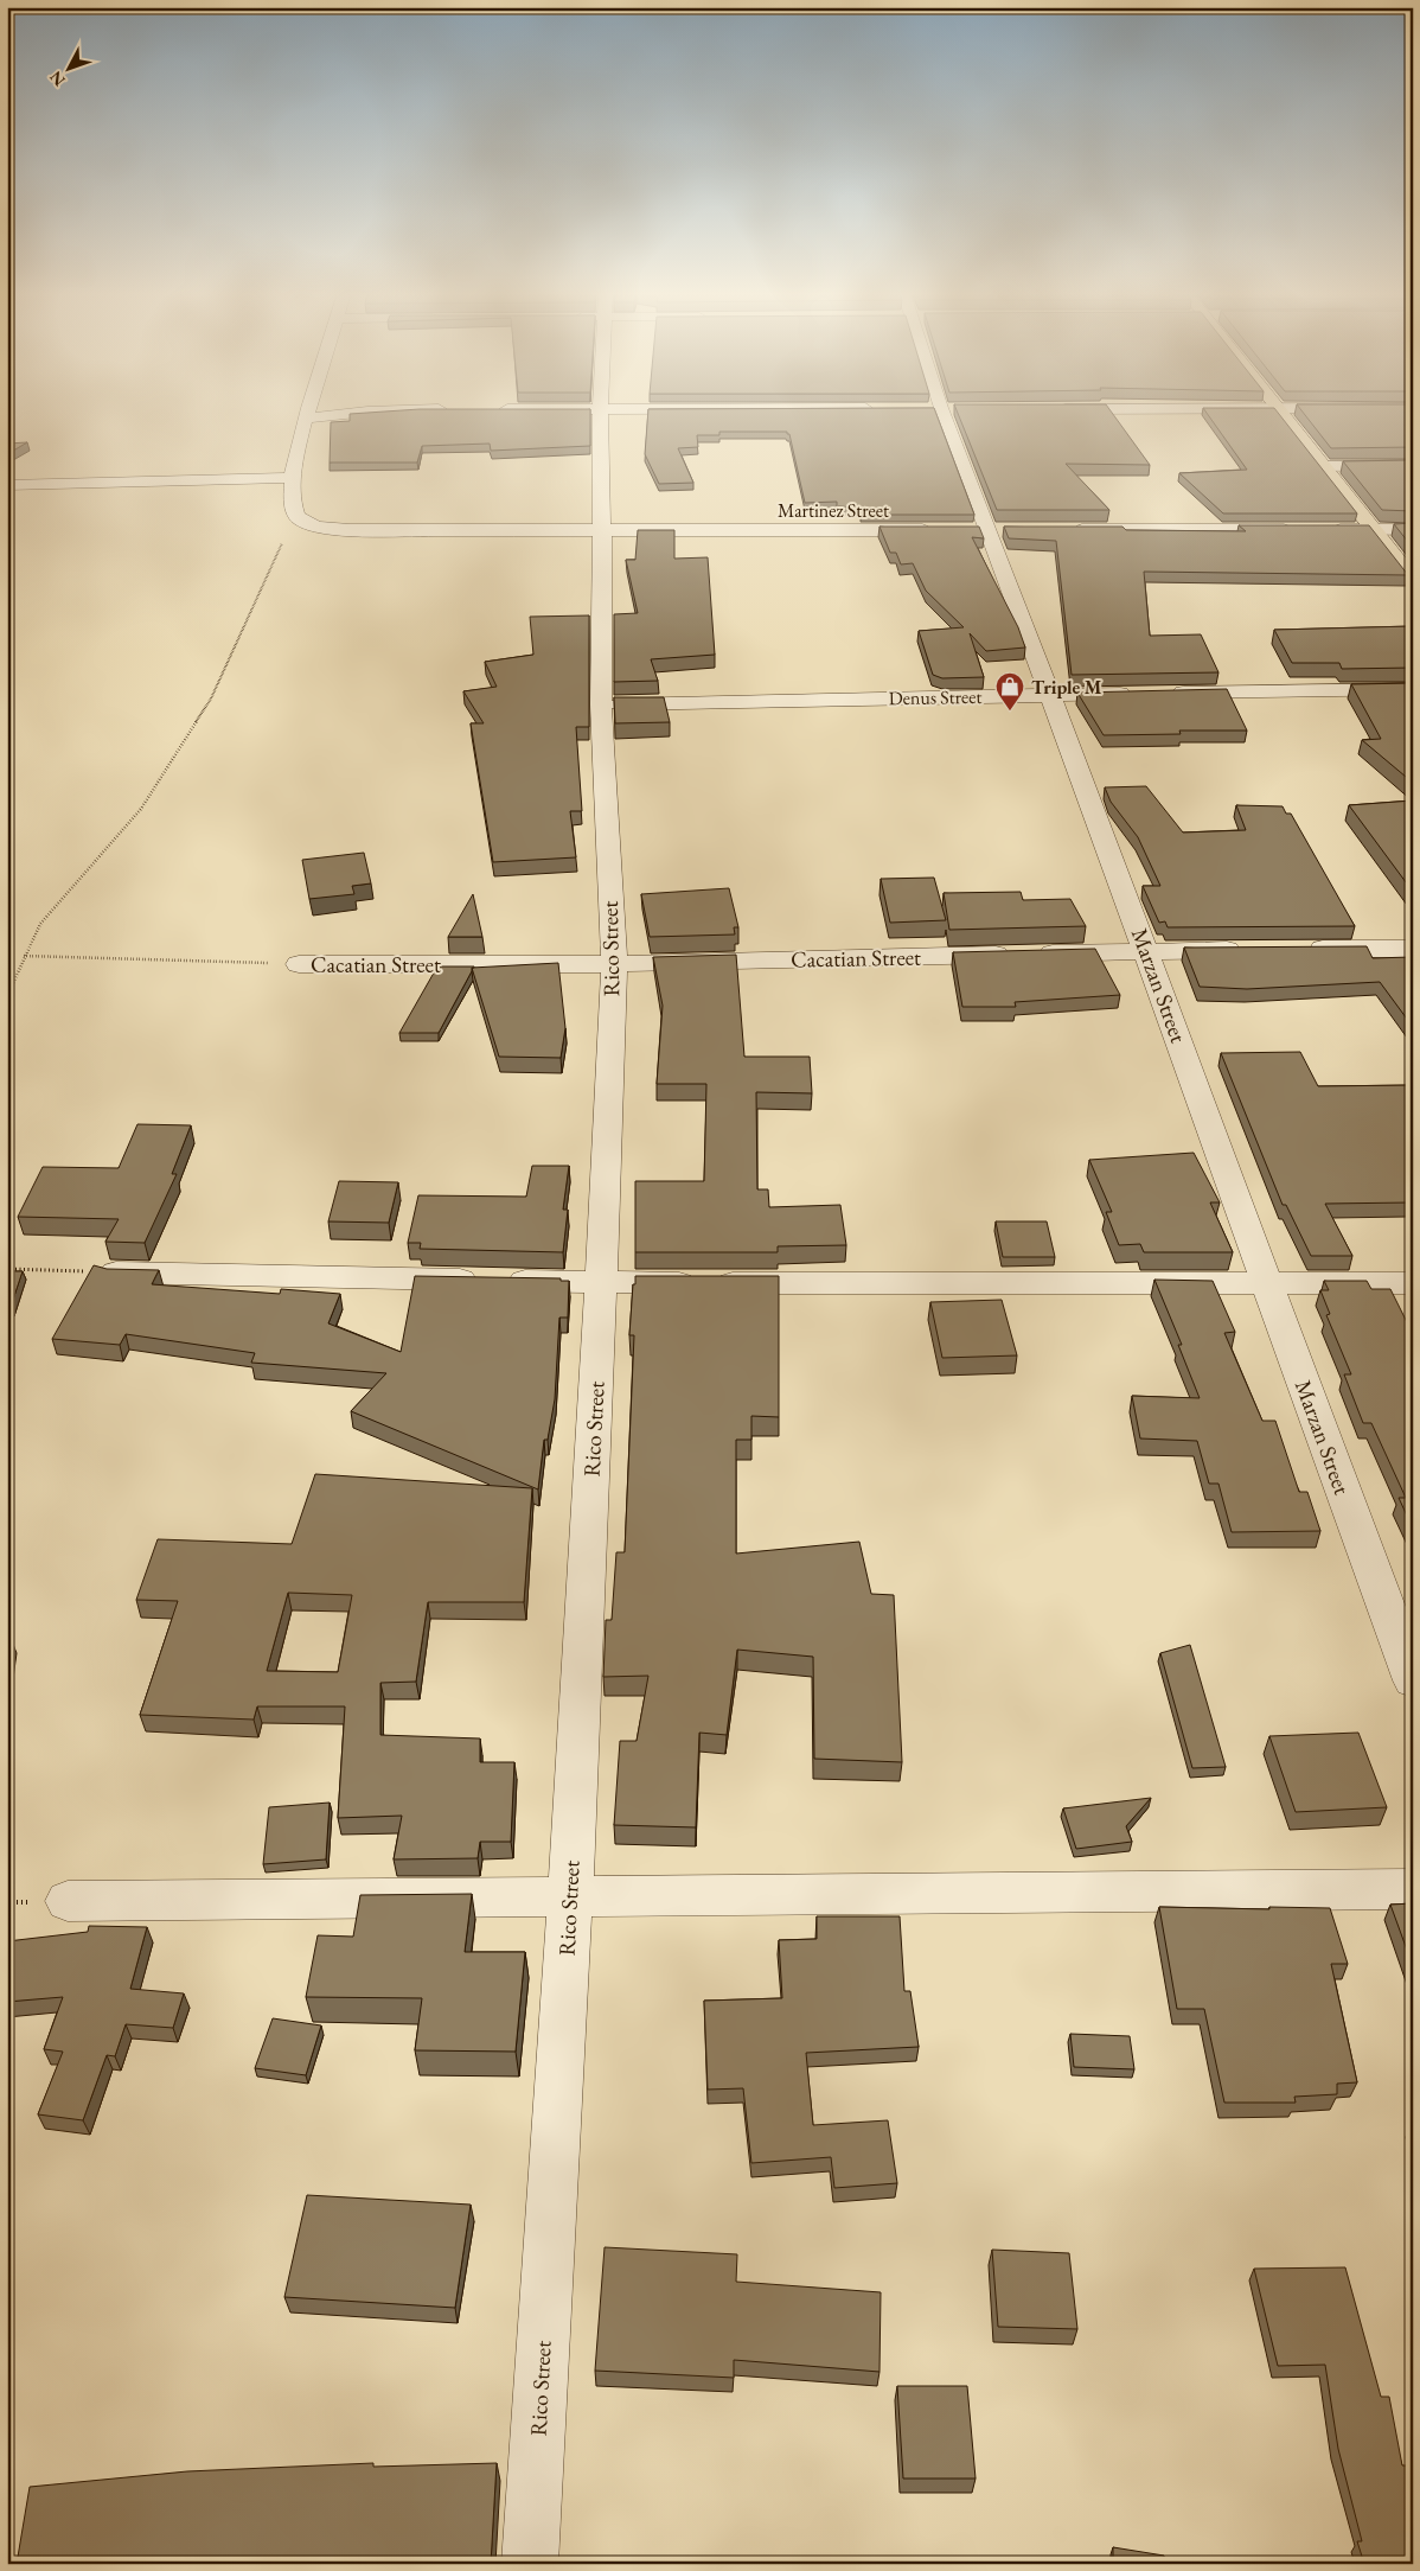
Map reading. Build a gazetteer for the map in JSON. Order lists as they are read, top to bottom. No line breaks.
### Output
{"streets":{"street":["Martinez Street","Denus Street","Rico Street","Cacatian Street","Marzan Street"]},"crossings":[["Martinez Street","Rico Street"],["Denus Street","Rico Street"],["Denus Street","Marzan Street"],["Rico Street","Cacatian Street"],["Cacatian Street","Marzan Street"]],"places":{"shop":["Triple M"]},"north":"bottom left"}
